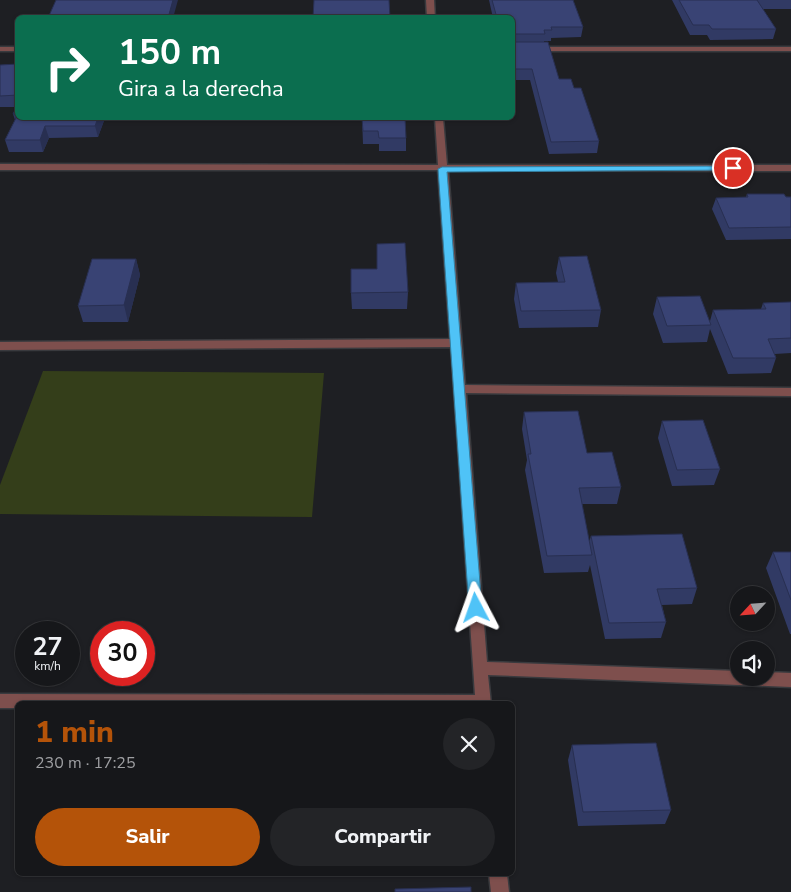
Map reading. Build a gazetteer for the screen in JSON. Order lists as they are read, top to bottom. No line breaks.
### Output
{"north":"bottom left","page":{"turn":["150 m","Gira a la derecha"],"speed":"27 km/h","limit":"30","heading":["1 min","230 m · 17:25"],"buttons":["Salir","Compartir"]}}
